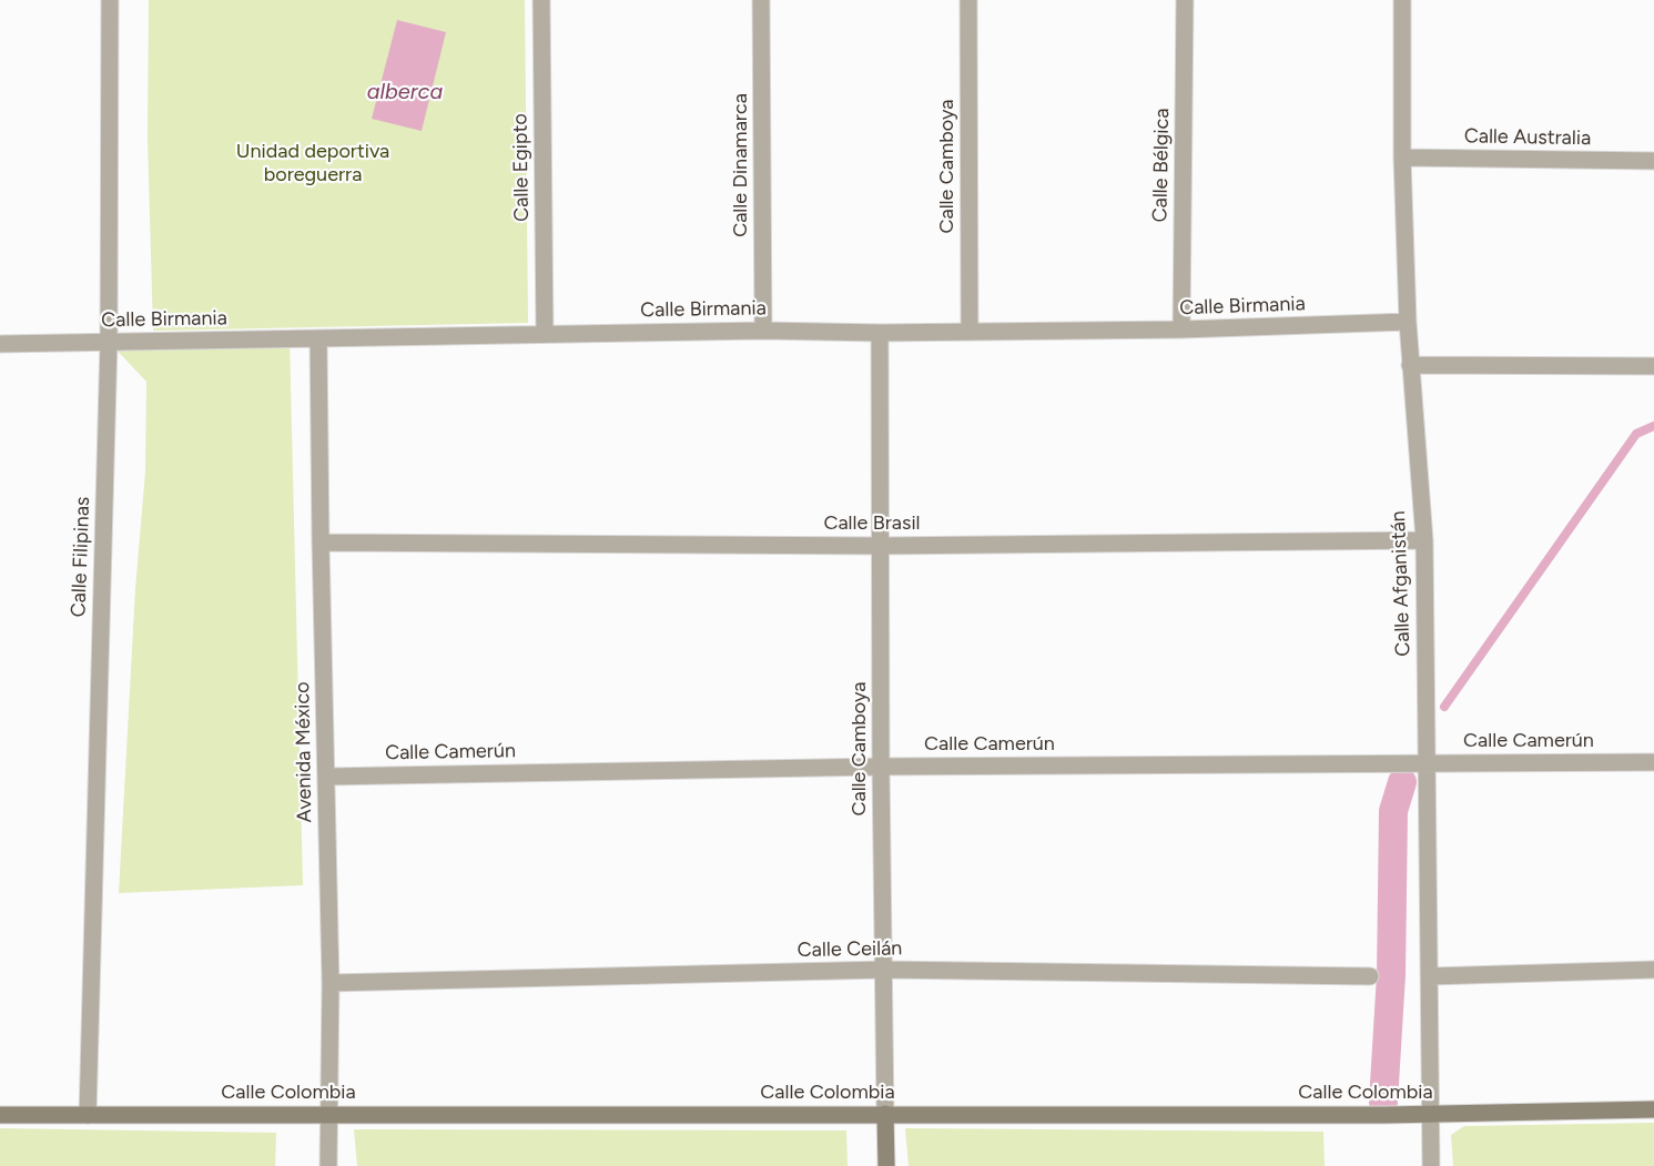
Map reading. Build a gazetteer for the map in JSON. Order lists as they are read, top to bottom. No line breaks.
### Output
{"streets":{"street":["Calle Australia","Calle Dinamarca","Calle Bélgica","Calle Camboya","Calle Egipto","Calle Birmania","Calle Brasil","Calle Filipinas","Calle Afganistán","Calle Camerún","Avenida México","Calle Ceilán","Calle Colombia"]},"crossings":[["Calle Australia","Calle Afganistán"],["Calle Dinamarca","Calle Birmania"],["Calle Bélgica","Calle Birmania"],["Calle Camboya","Calle Birmania"],["Calle Camboya","Calle Brasil"],["Calle Camboya","Calle Camerún"],["Calle Camboya","Calle Ceilán"],["Calle Camboya","Calle Colombia"],["Calle Egipto","Calle Birmania"],["Calle Birmania","Calle Filipinas"],["Calle Birmania","Calle Afganistán"],["Calle Birmania","Avenida México"],["Calle Brasil","Calle Afganistán"],["Calle Brasil","Avenida México"],["Calle Filipinas","Calle Colombia"],["Calle Afganistán","Calle Camerún"],["Calle Afganistán","Calle Colombia"],["Calle Camerún","Avenida México"],["Avenida México","Calle Ceilán"],["Avenida México","Calle Colombia"]],"water":["alberca"],"parks":["Unidad deportiva boreguerra"]}
